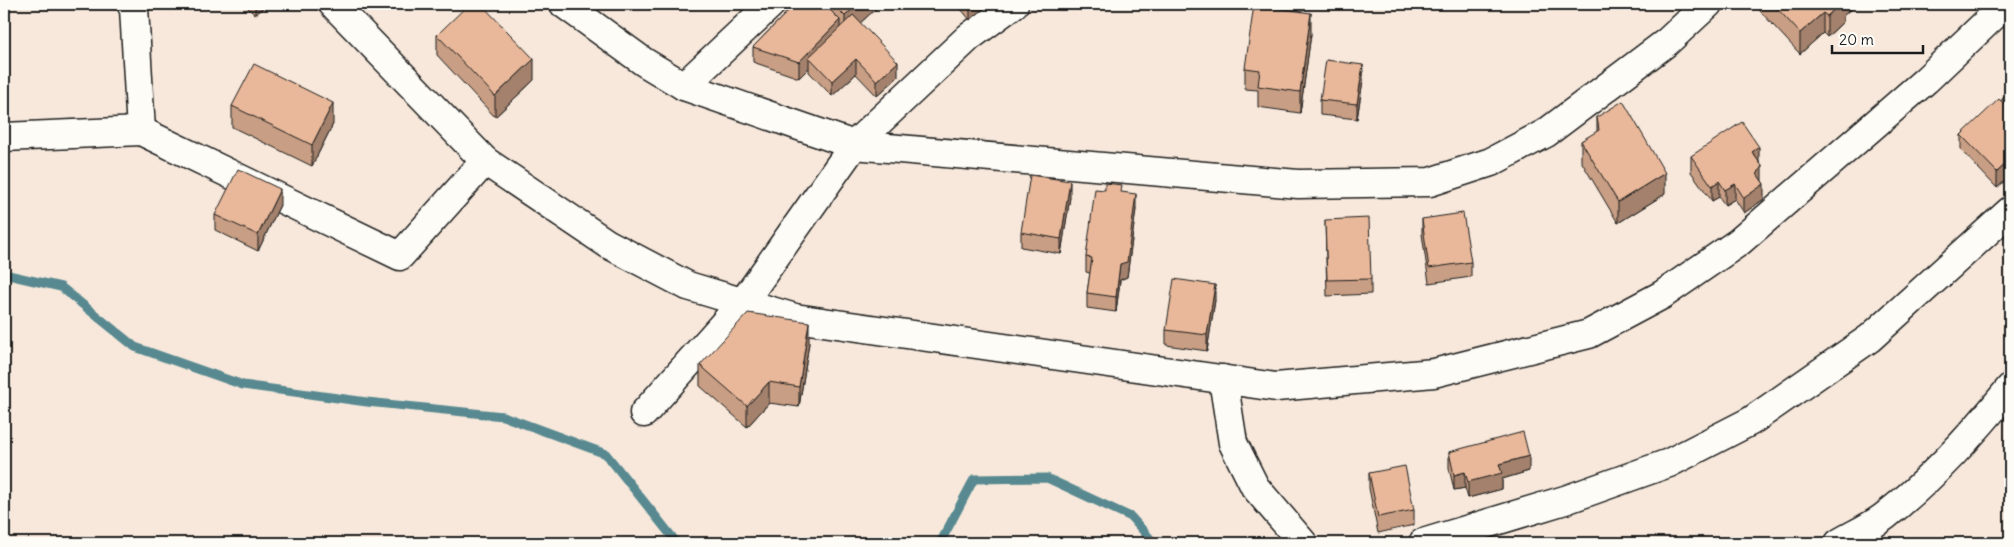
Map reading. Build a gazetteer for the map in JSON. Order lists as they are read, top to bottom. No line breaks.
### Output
{"scale_bar":"20 m"}
